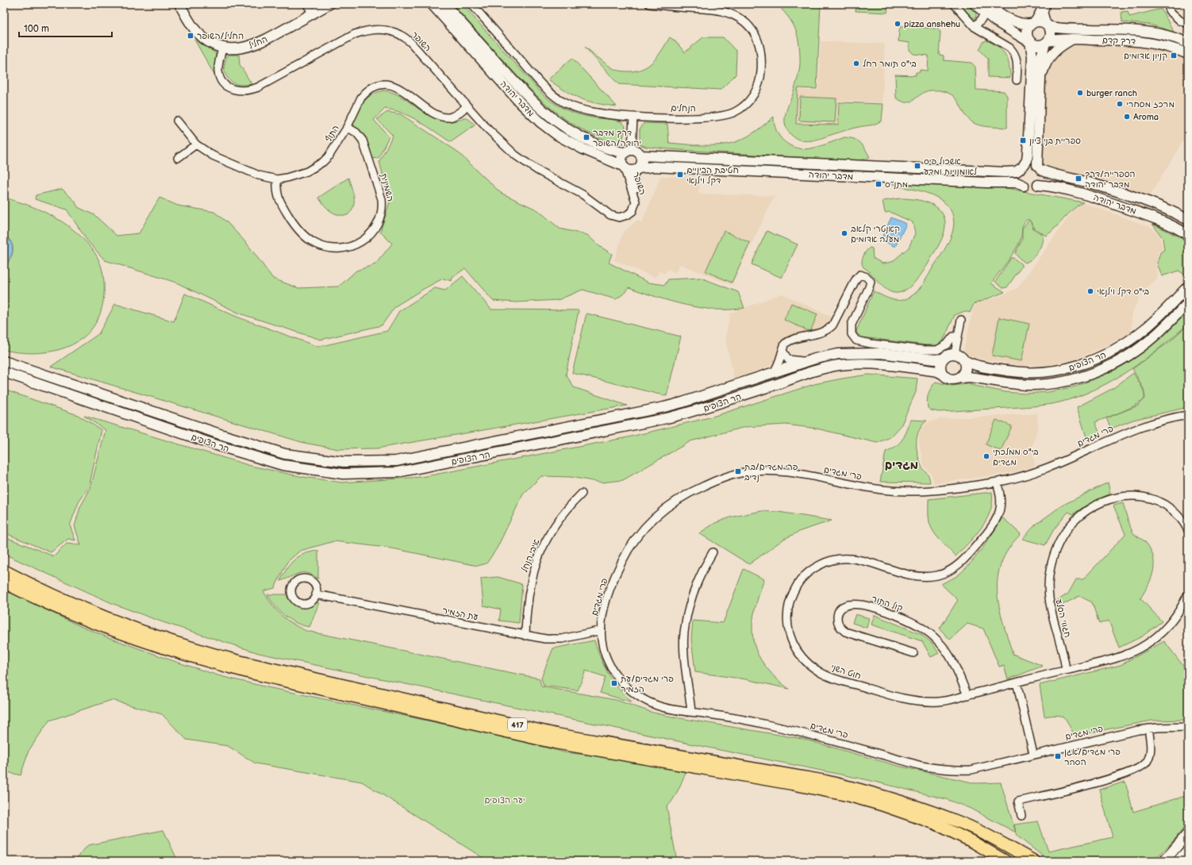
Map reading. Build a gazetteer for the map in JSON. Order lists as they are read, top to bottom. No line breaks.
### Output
{"streets":{"main road":["דרך קדם","החליל","מדבר יהודה","הר הצופים","417"],"street":["השופר","הנחלים","התוף","השמינית","פרי מגדים","איבי הנחל","קול התור","עת הזמיר","חגווי הסלע","חוט השני"]},"crossings":[["השופר","החליל"],["השופר","מדבר יהודה"],["השופר","התוף"],["התוף","השמינית"],["פרי מגדים","עת הזמיר"],["פרי מגדים","חוט השני"],["איבי הנחל","עת הזמיר"],["קול התור","חוט השני"],["חגווי הסלע","חוט השני"]],"districts":["מגדים"],"parks":["יער הצופים"],"places":{"other":["pizza anshehu","בי\"ס תומר רחל","burger ranch","מרכז מסחרי","Aroma","קאנטרי קלאב מעלה אדומים","בי\"ס דקל וילנאי","בי\"ס ממלכתי מגדים"],"transit":["החליל/השופר","קניון אדומים","דרך מדבר יהודה/השופר","ספריית בני ציון","אשכול פיס לאומנויות ומדע","חטיבת הביניים דקל וילנאי","הספרייה/דרך מדבר יהודה","מתנ״ס","פרי מגדים/בת נדיב","פרי מגדים/עת הזמיר","פרי מגדים/אגן הסהר"]},"scale_bar":"100 m"}
